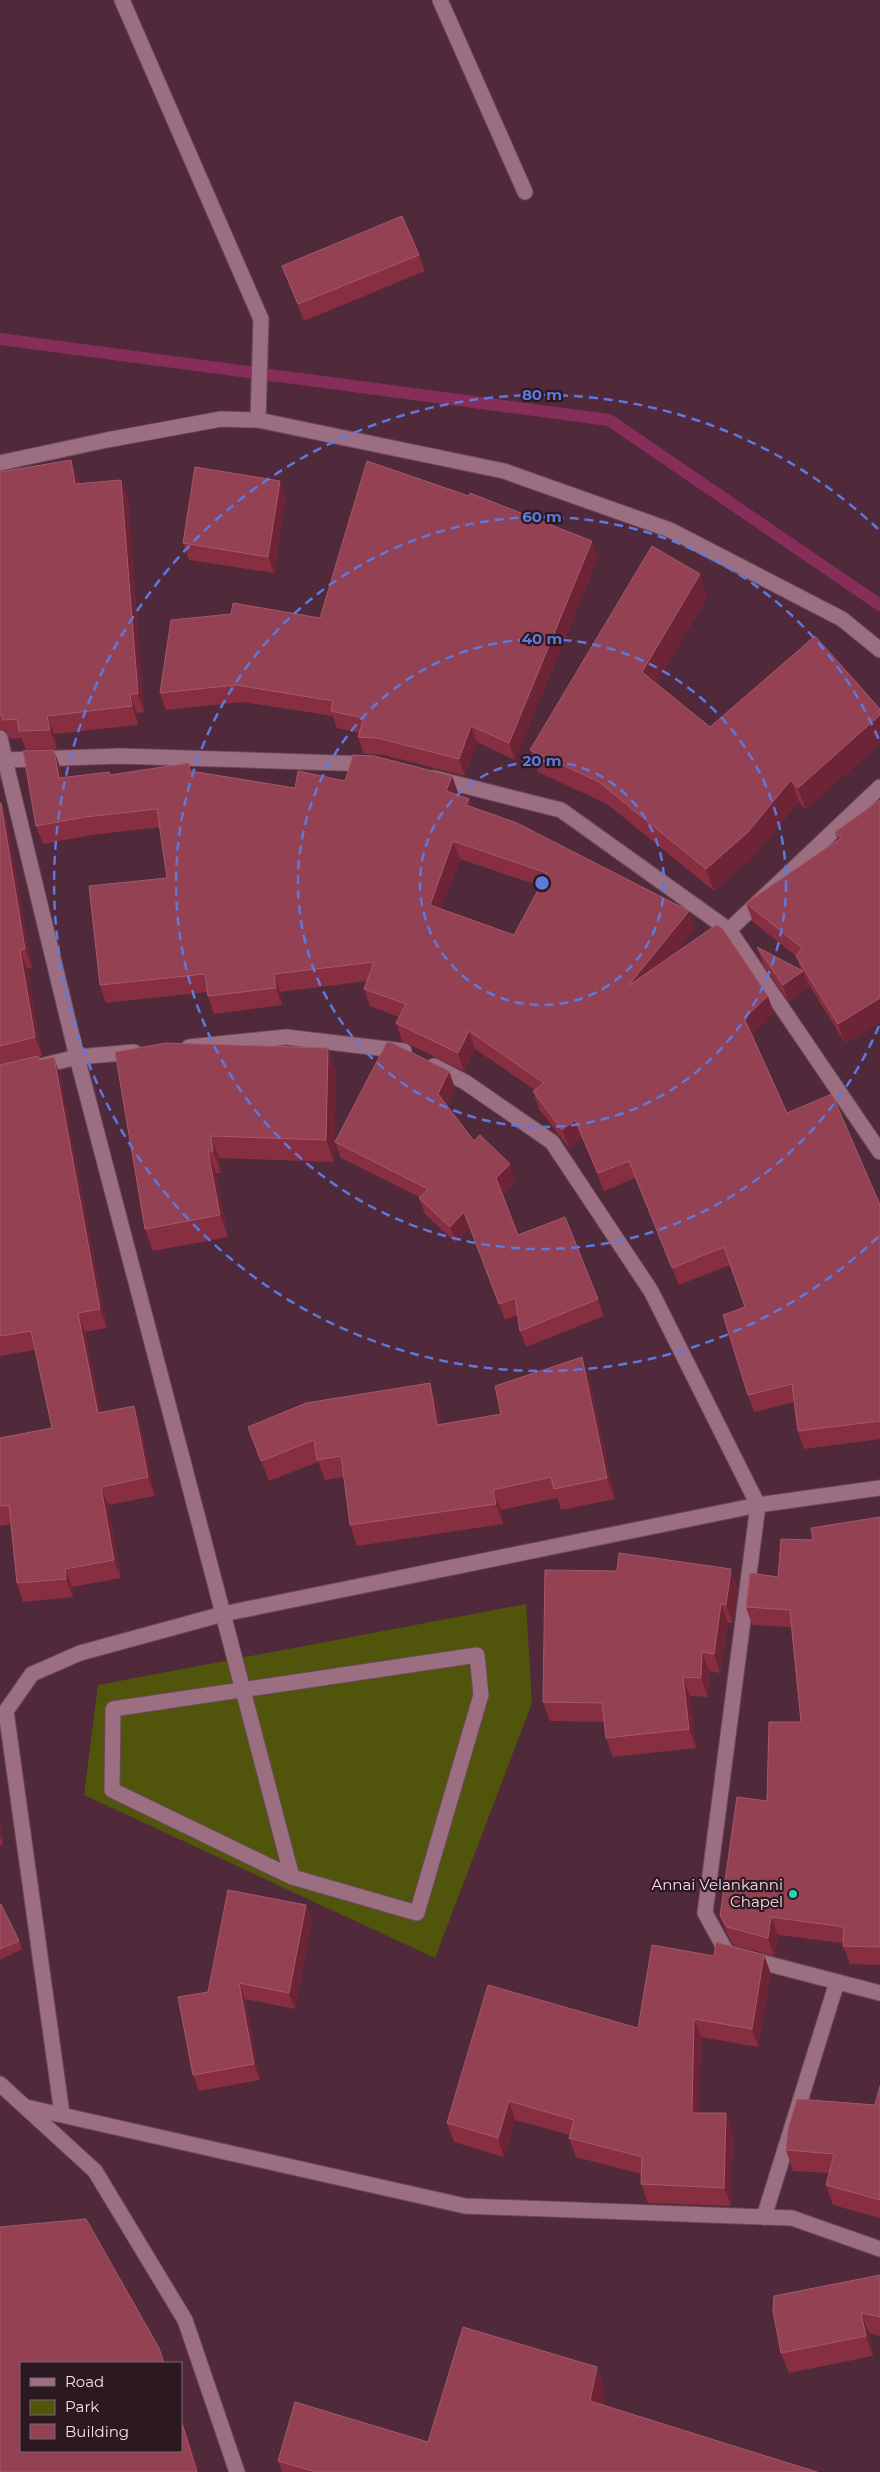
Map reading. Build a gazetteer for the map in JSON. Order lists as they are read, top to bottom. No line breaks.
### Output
{"places":["Annai Velankanni Chapel"],"legend":["Road","Park","Building"],"rings":["80 m","60 m","40 m","20 m"]}
